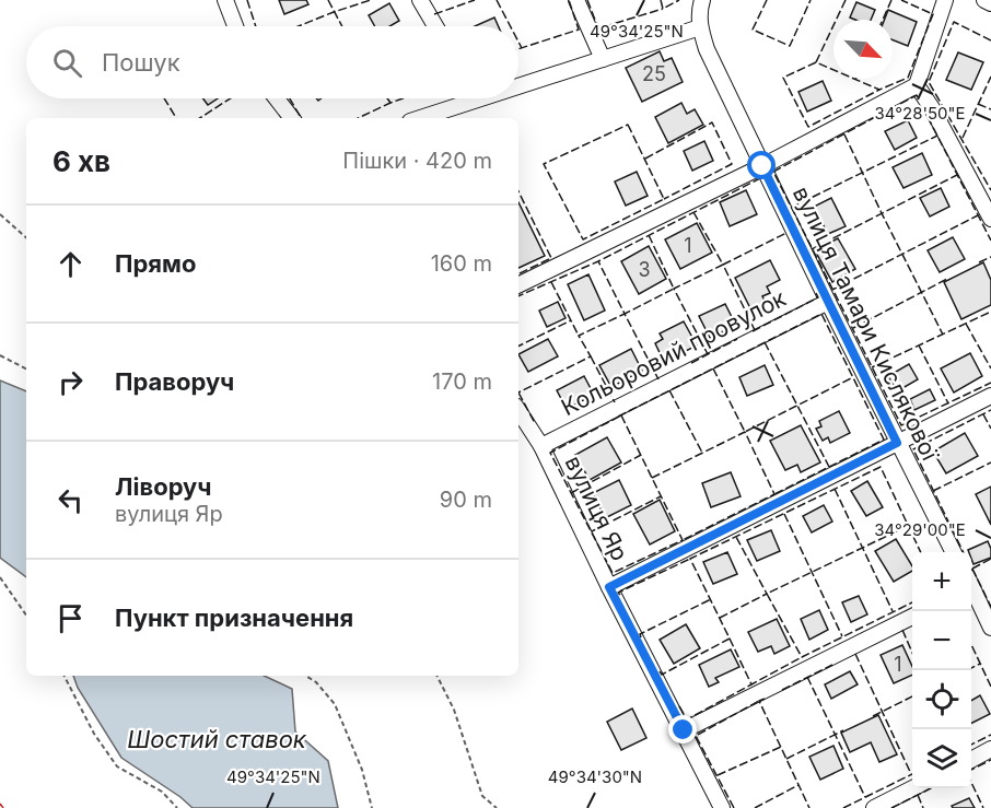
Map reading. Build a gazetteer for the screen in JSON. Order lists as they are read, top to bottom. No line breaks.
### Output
{"streets":{"street":["вулиця Тамари Кислякової","Кольоровий провулок","вулиця Яр"]},"crossings":[["вулиця Тамари Кислякової","Кольоровий провулок"],["Кольоровий провулок","вулиця Яр"]],"water":["Шостий ставок"],"house_numbers":["25","1","3","1"],"north":"bottom right","page":{"search":"Пошук","heading":["6 хв","Пішки · 420 m"],"list":[["Прямо","160 m"],["Праворуч","170 m"],["Ліворуч","вулиця Яр","90 m"],"Пункт призначення"],"map_buttons":["+","−"]},"coordinates":["49°34'25\"N","34°28'50\"E","34°29'00\"E","49°34'30\"N"]}
